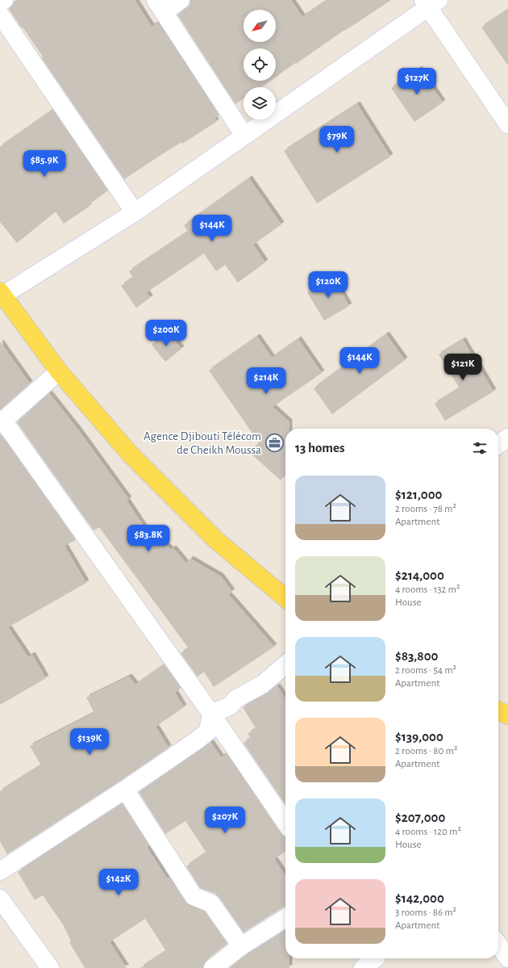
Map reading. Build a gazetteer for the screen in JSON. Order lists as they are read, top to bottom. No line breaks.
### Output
{"places":{"office":["Agence Djibouti Télécom de Cheikh Moussa"]},"north":"bottom left","page":{"price":["$127K","$79K","$85.9K","$144K","$120K","$200K","$144K","$121K","$214K","$83.8K","$139K","$207K","$142K"],"heading":"13 homes","list":[{"name":"$121,000","note":"2 rooms · 78 m² · Apartment"},{"name":"$214,000","note":"4 rooms · 132 m² · House"},{"name":"$83,800","note":"2 rooms · 54 m² · Apartment"},{"name":"$139,000","note":"2 rooms · 80 m² · Apartment"},{"name":"$207,000","note":"4 rooms · 120 m² · House"},{"name":"$142,000","note":"3 rooms · 86 m² · Apartment"}]}}
